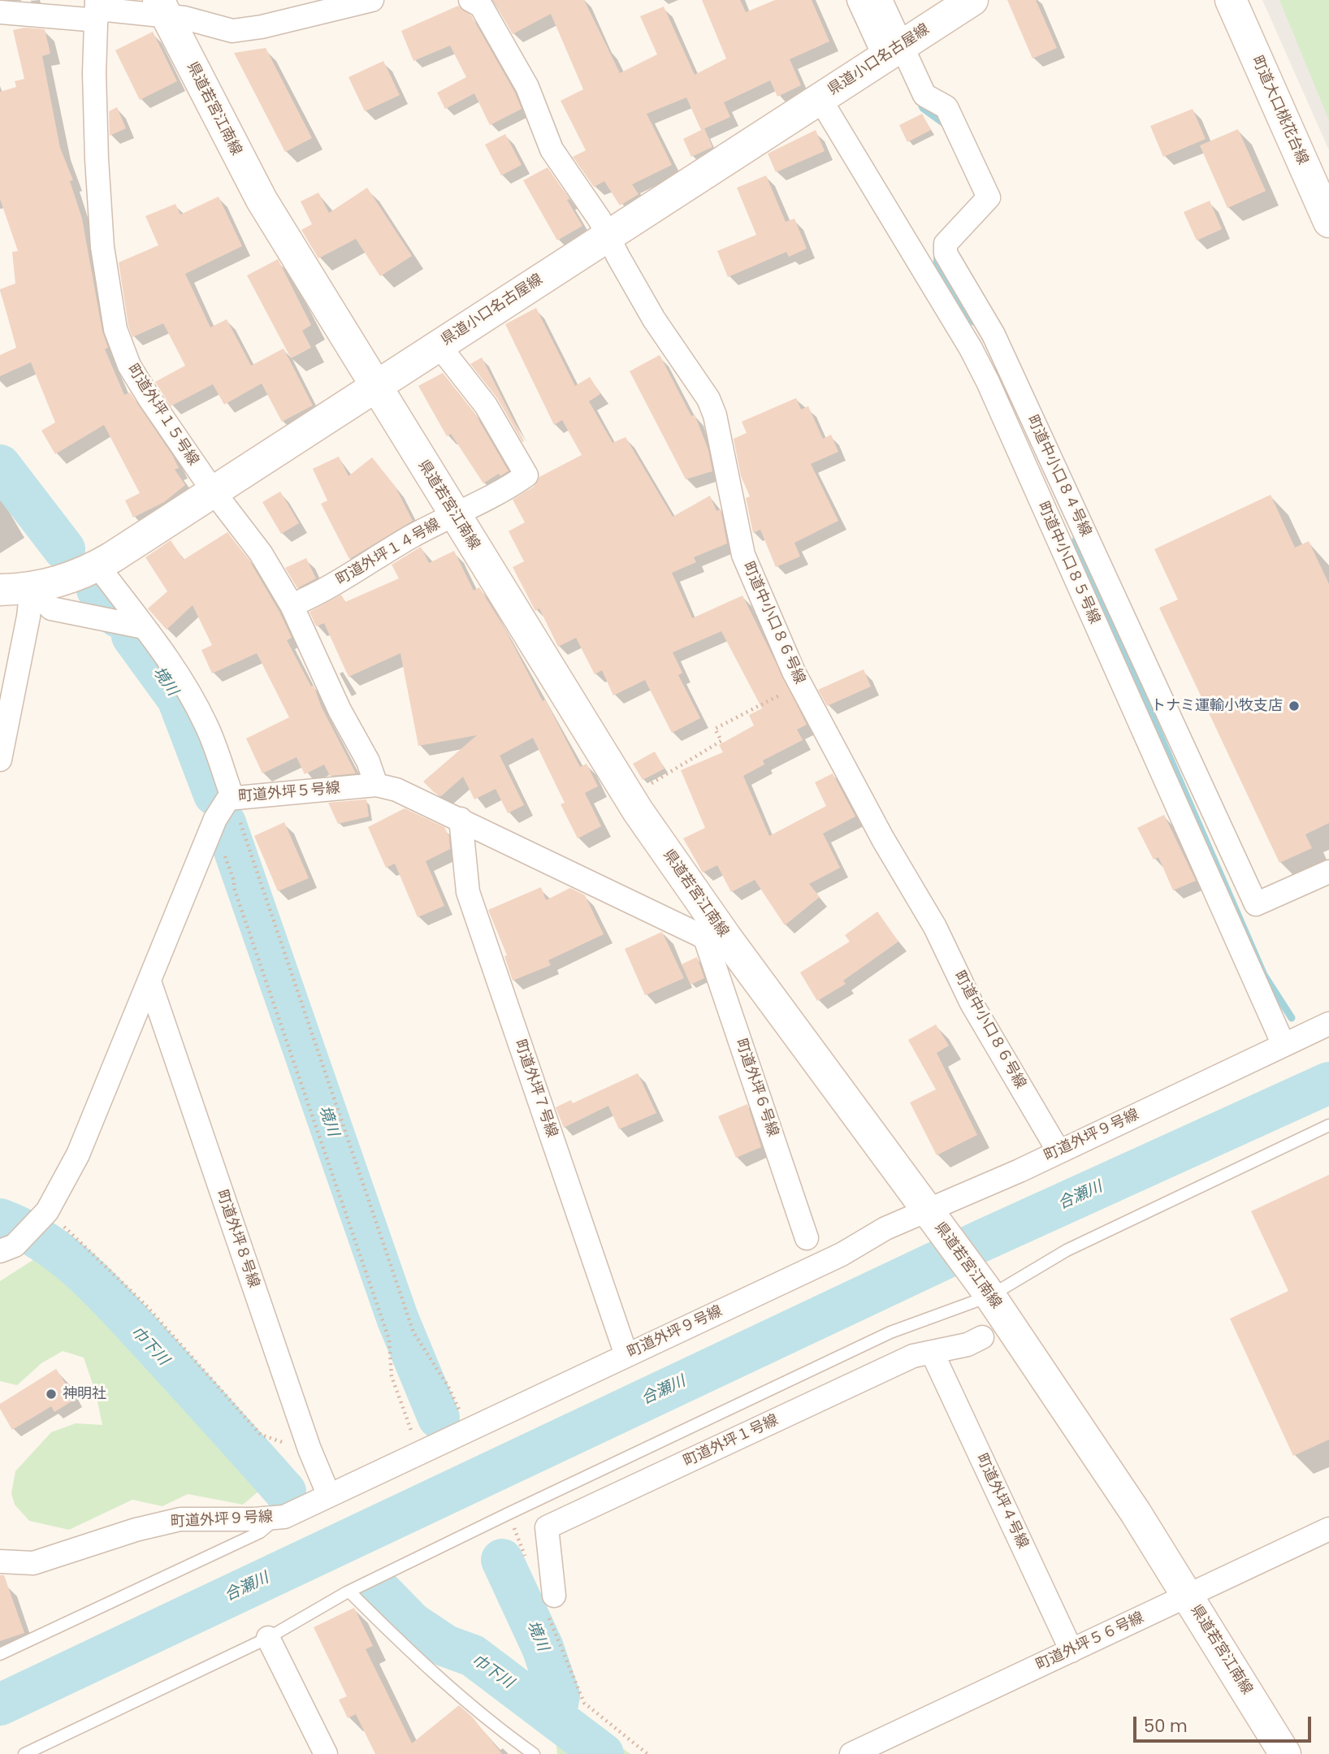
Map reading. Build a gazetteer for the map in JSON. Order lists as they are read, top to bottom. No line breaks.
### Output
{"streets":{"main road":["県道小口名古屋線","県道若宮江南線","町道大口桃花台線"],"street":["町道外坪１５号線","町道中小口８４号線","町道外坪１４号線","町道中小口８５号線","町道中小口８６号線","町道外坪５号線","町道外坪６号線","町道外坪７号線","町道外坪９号線","町道外坪８号線","町道外坪１号線","町道外坪４号線","町道外坪５６号線"]},"crossings":[["県道小口名古屋線","県道若宮江南線"],["県道小口名古屋線","町道外坪１５号線"],["県道小口名古屋線","町道中小口８４号線"],["県道小口名古屋線","町道外坪１４号線"],["県道小口名古屋線","町道中小口８５号線"],["県道小口名古屋線","町道中小口８６号線"],["県道若宮江南線","町道外坪１４号線"],["県道若宮江南線","町道外坪５号線"],["県道若宮江南線","町道外坪６号線"],["県道若宮江南線","町道外坪９号線"],["県道若宮江南線","町道外坪５６号線"],["町道外坪１５号線","町道外坪１４号線"],["町道外坪１５号線","町道外坪５号線"],["町道中小口８５号線","町道外坪９号線"],["町道中小口８６号線","町道外坪９号線"],["町道外坪５号線","町道外坪６号線"],["町道外坪５号線","町道外坪７号線"],["町道外坪７号線","町道外坪９号線"],["町道外坪９号線","町道外坪８号線"],["町道外坪１号線","町道外坪４号線"],["町道外坪４号線","町道外坪５６号線"]],"water":["境川","合瀬川","巾下川"],"places":["トナミ運輸小牧支店","神明社"],"scale_bar":"50 m"}
